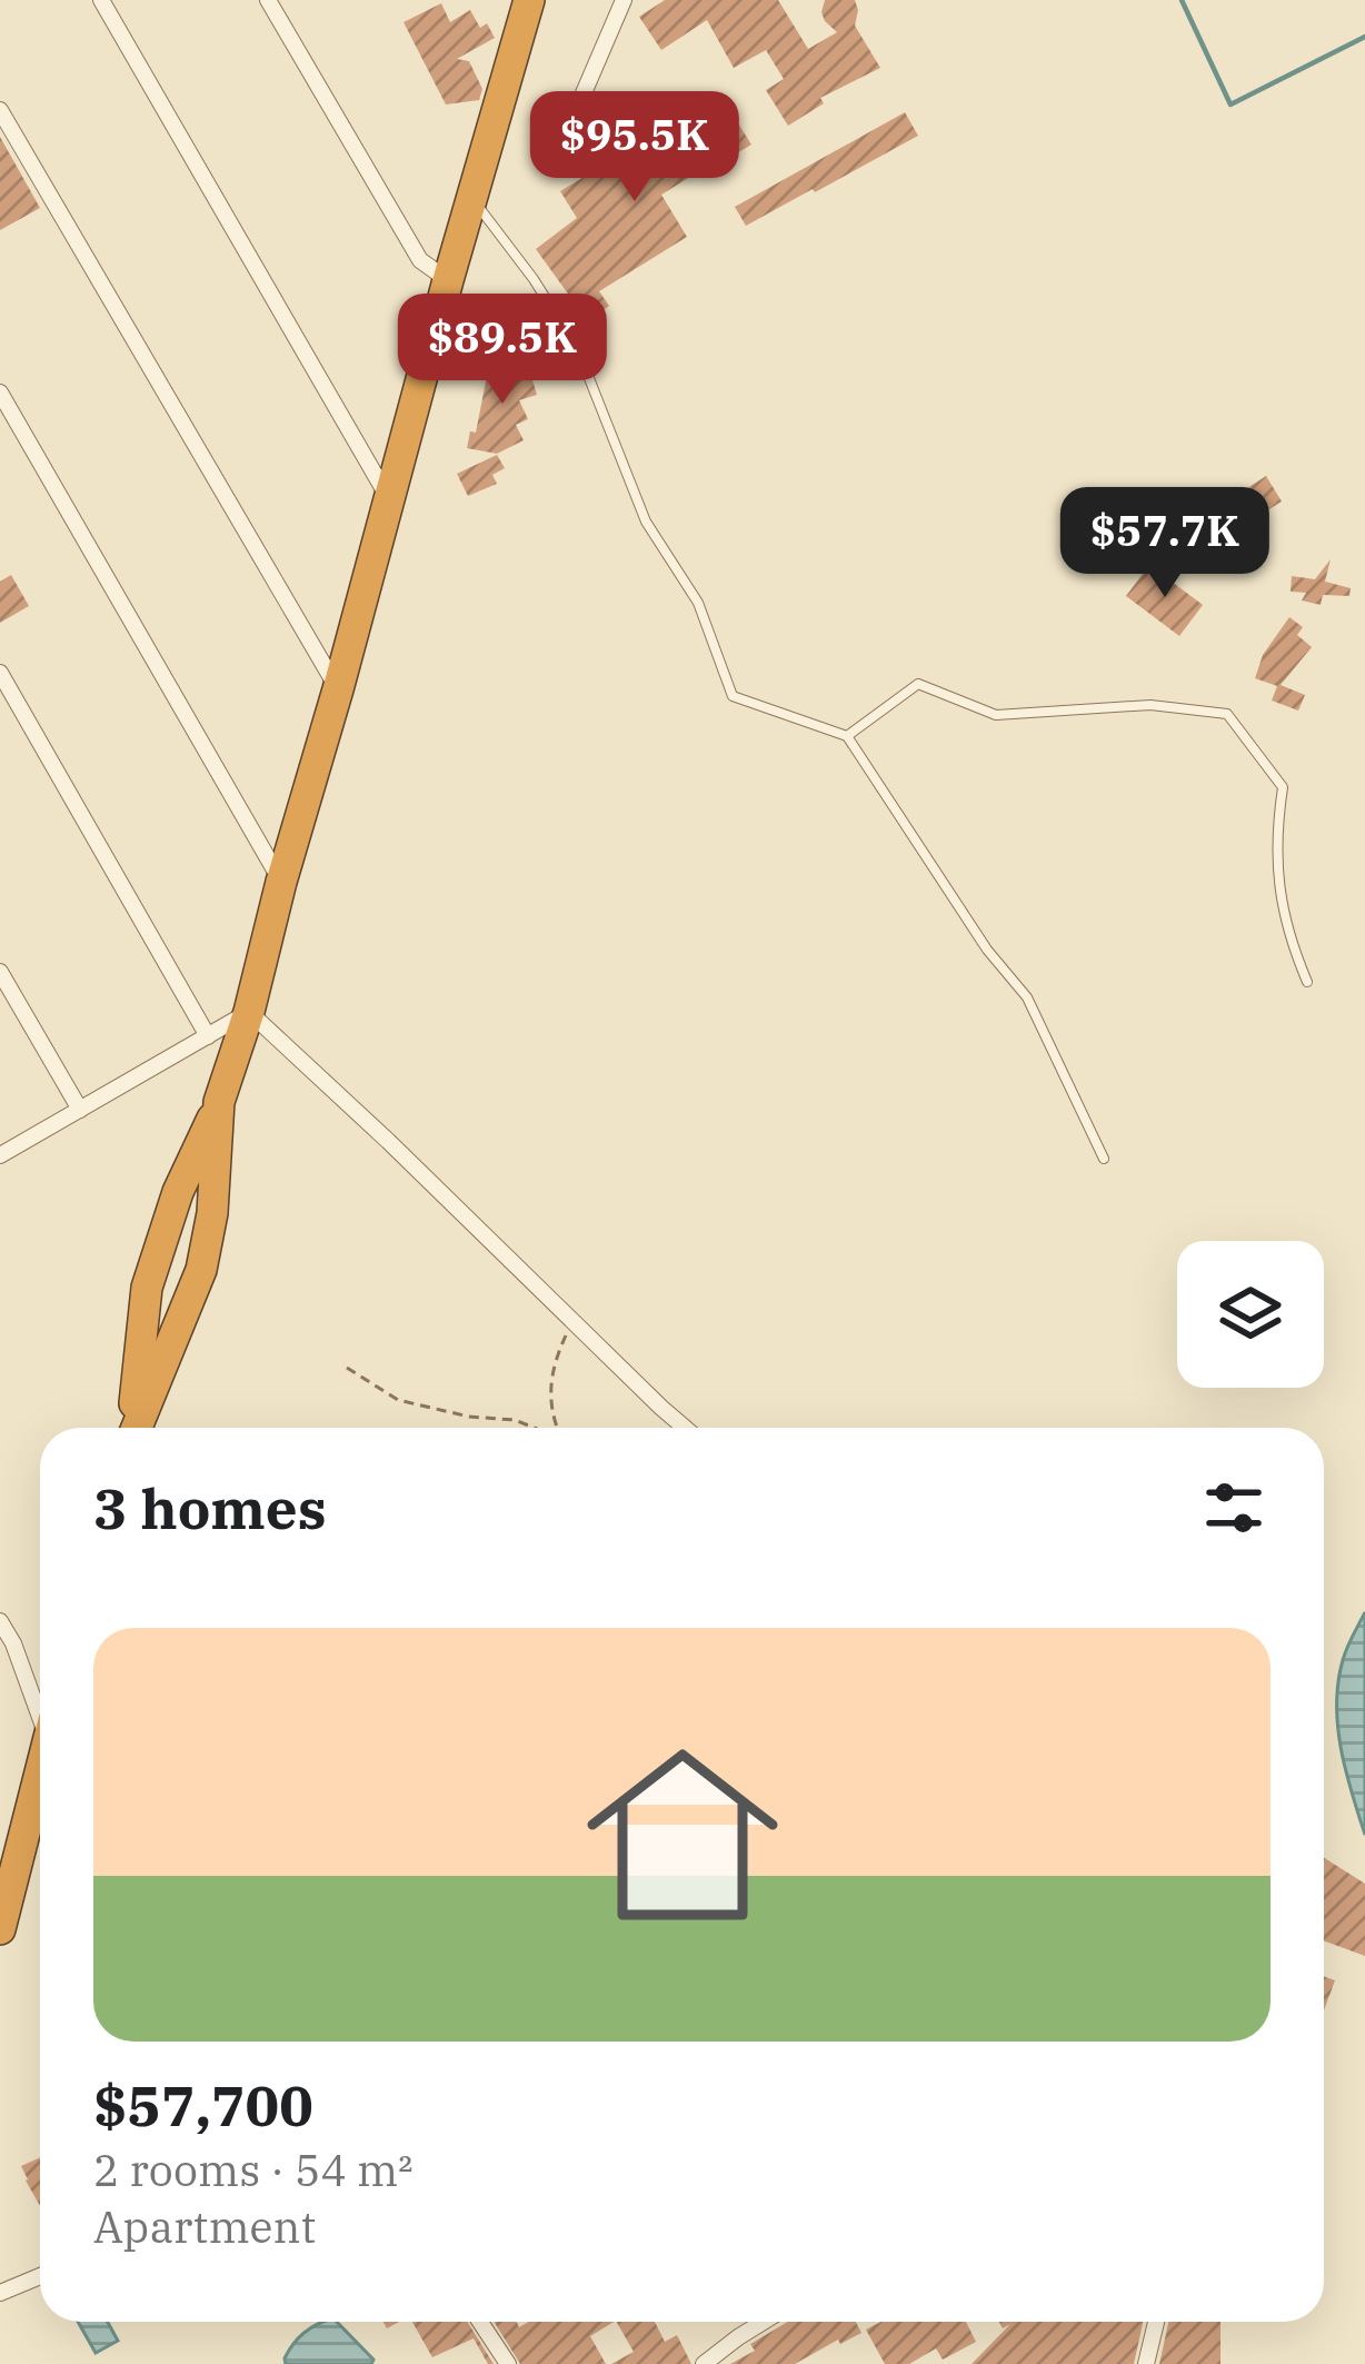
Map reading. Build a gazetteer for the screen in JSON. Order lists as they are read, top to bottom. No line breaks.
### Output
{"page":{"price":["$95.5K","$89.5K","$57.7K"],"heading":"3 homes","list":[{"name":"$57,700","note":"2 rooms · 54 m² · Apartment"}]}}
